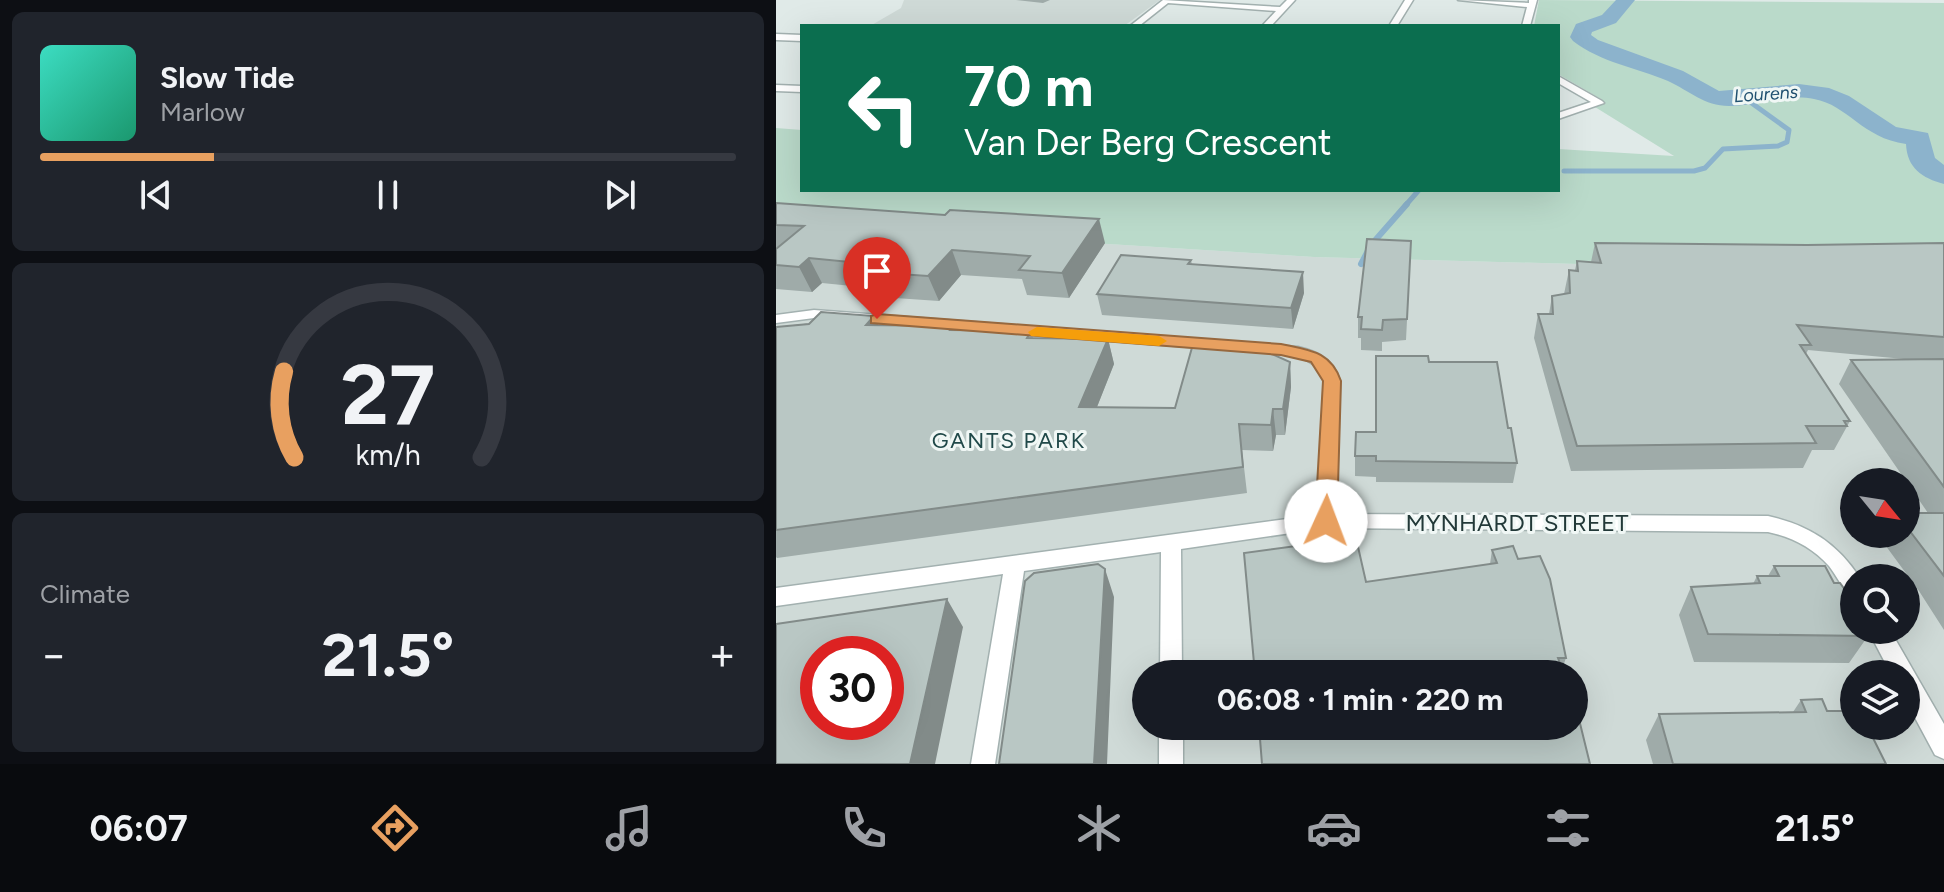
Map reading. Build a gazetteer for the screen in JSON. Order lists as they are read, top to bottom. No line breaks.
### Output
{"streets":{"street":["MYNHARDT STREET"]},"districts":["GANTS PARK"],"water":["Lourens"],"north":"bottom right","page":{"turn":["70 m","Van Der Berg Crescent"],"song":["Slow Tide","Marlow"],"tile":"Climate","heat":["−","21.5°","+"],"limit":"30","trip":"06:08 · 1 min · 220 m","tabs":["06:07","21.5°"],"gauge":["27","km/h"]}}
